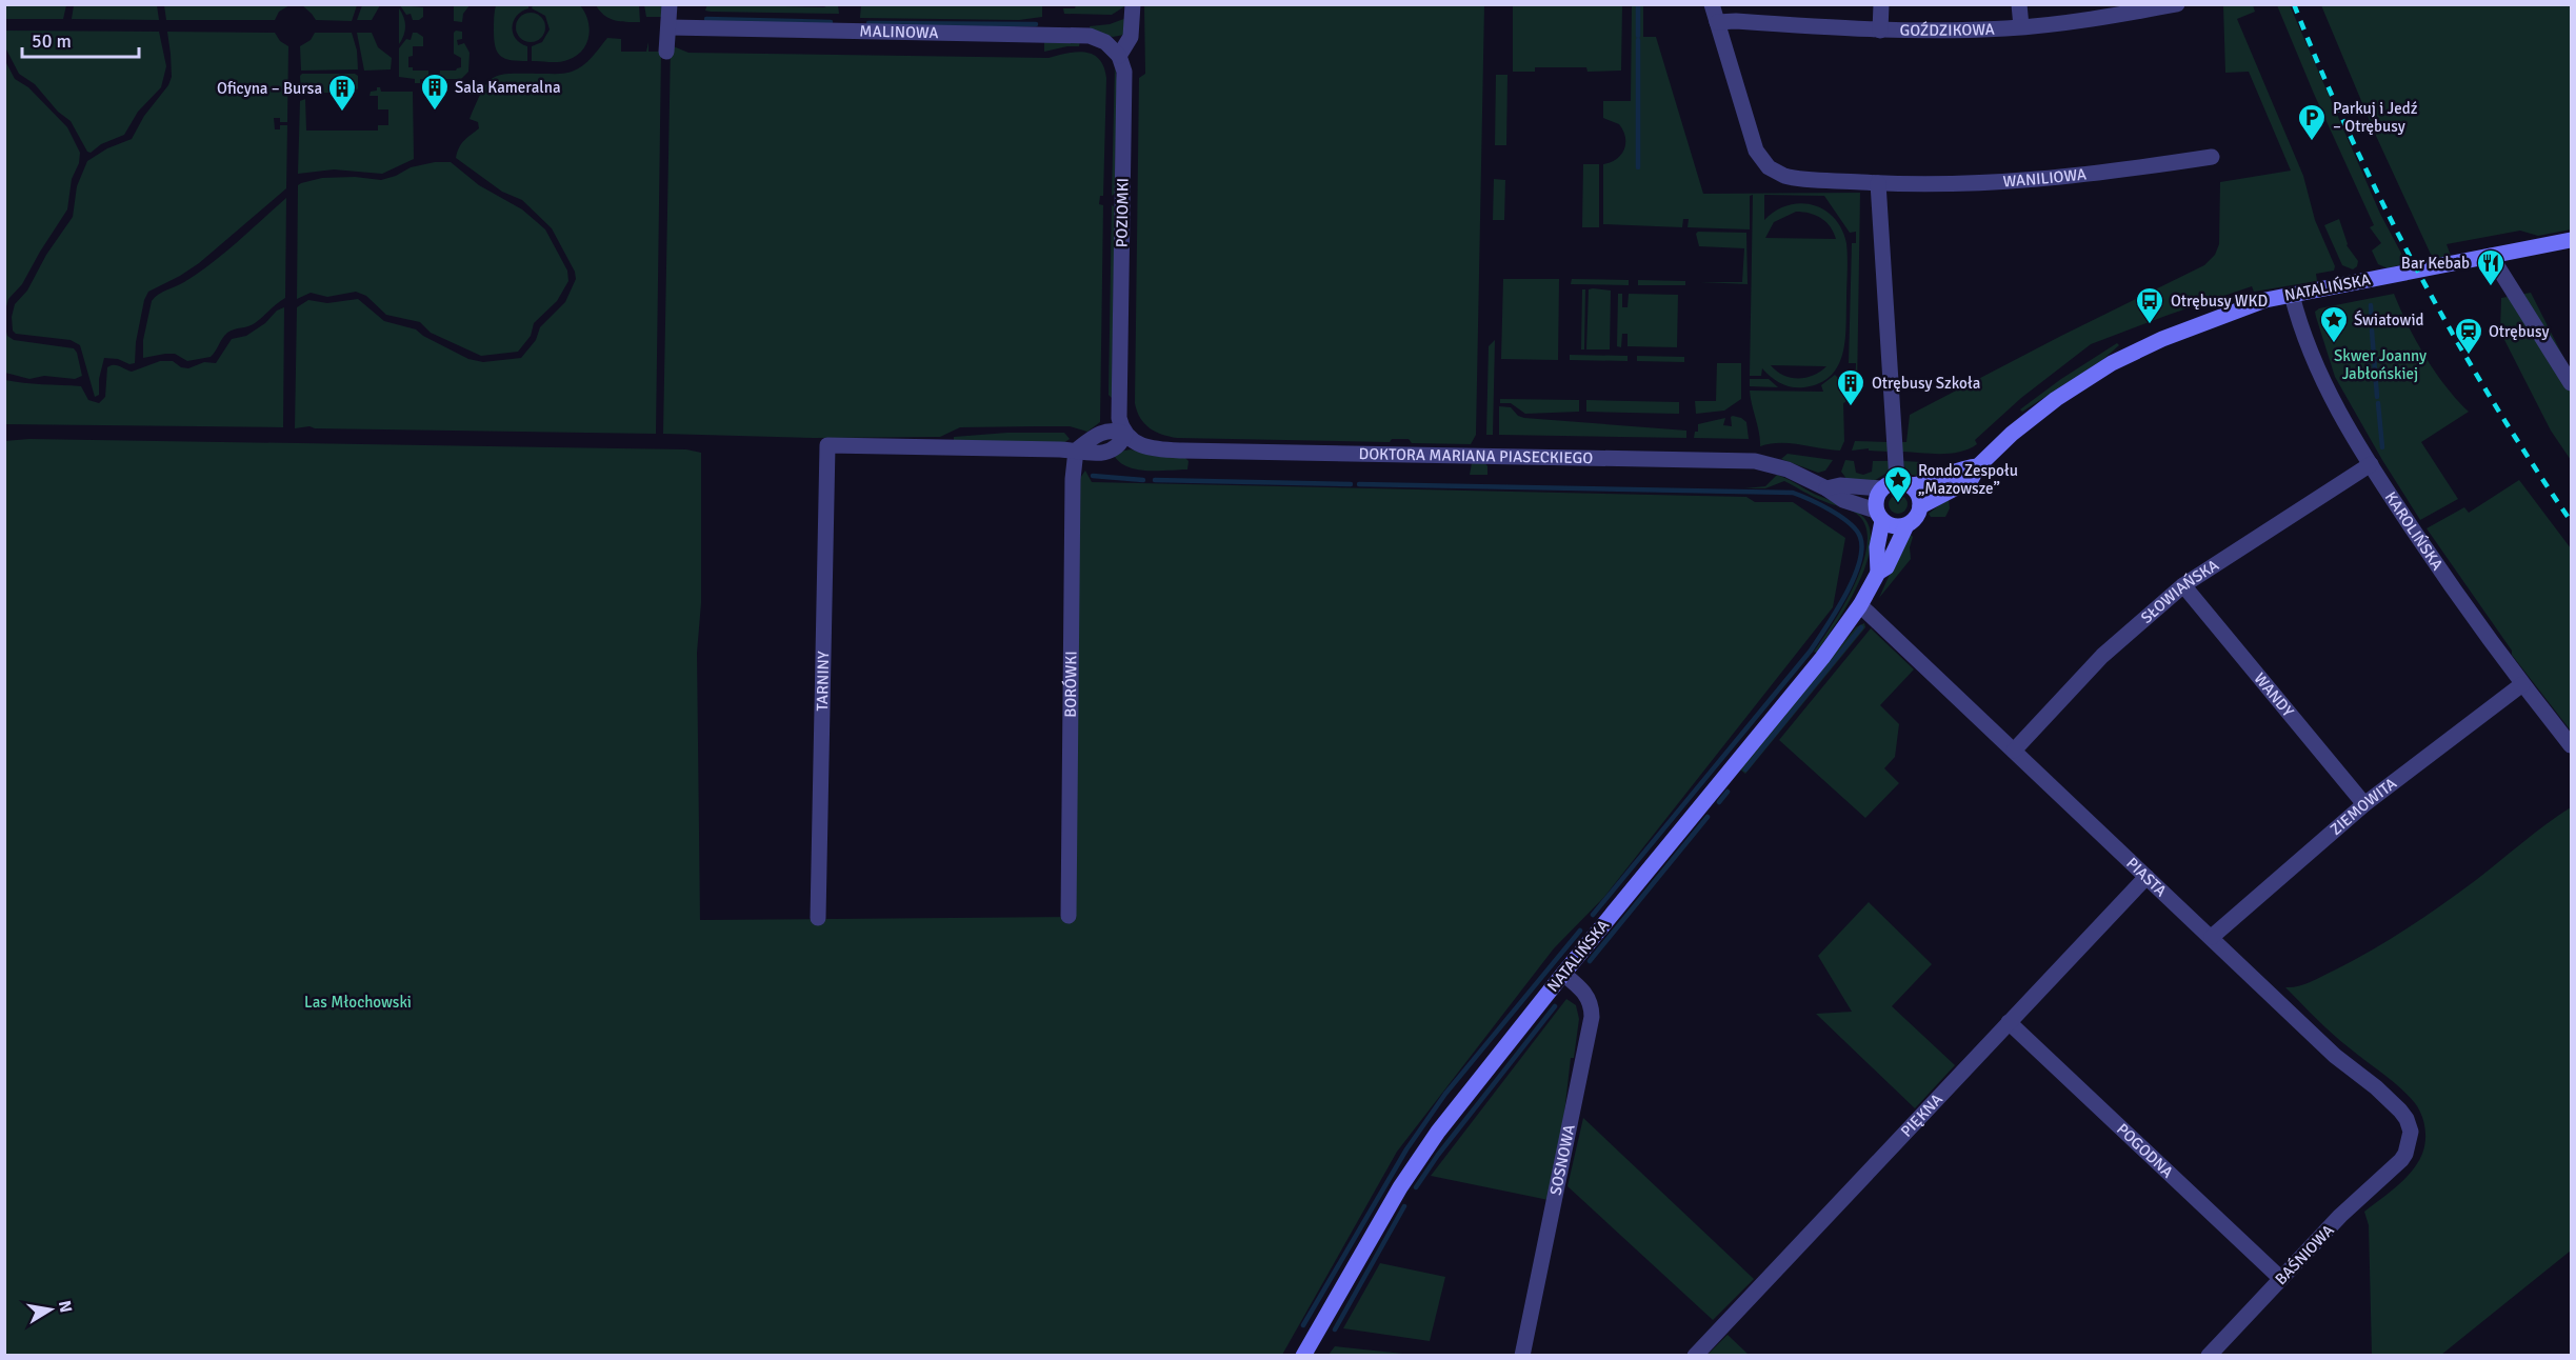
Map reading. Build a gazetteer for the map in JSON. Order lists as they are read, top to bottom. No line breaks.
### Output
{"streets":{"main road":["NATALIŃSKA"],"street":["GOŹDZIKOWA","MALINOWA","WANILIOWA","POZIOMKI","DOKTORA MARIANA PIASECKIEGO","KAROLIŃSKA","SŁOWIAŃSKA","TARNINY","BORÓWKI","WANDY","ZIEMOWITA","PIASTA","PIĘKNA","POGODNA","SOSNOWA","BAŚNIOWA"]},"crossings":[["GOŹDZIKOWA","WANILIOWA"],["MALINOWA","POZIOMKI"],["POZIOMKI","DOKTORA MARIANA PIASECKIEGO"],["NATALIŃSKA","DOKTORA MARIANA PIASECKIEGO"],["NATALIŃSKA","KAROLIŃSKA"],["NATALIŃSKA","PIASTA"],["NATALIŃSKA","SOSNOWA"],["KAROLIŃSKA","SŁOWIAŃSKA"],["KAROLIŃSKA","ZIEMOWITA"],["SŁOWIAŃSKA","WANDY"],["SŁOWIAŃSKA","PIASTA"],["TARNINY","BORÓWKI"],["WANDY","ZIEMOWITA"],["ZIEMOWITA","PIASTA"],["PIASTA","PIĘKNA"],["PIASTA","BAŚNIOWA"],["PIĘKNA","POGODNA"],["POGODNA","BAŚNIOWA"]],"parks":["Skwer Joanny Jabłońskiej","Las Młochowski"],"places":{"building":["Sala Kameralna","Oficyna – Bursa","Otrębusy Szkoła"],"parking":["Parkuj i Jedź – Otrębusy"],"restaurant":["Bar Kebab"],"bus stop":["Otrębusy WKD"],"place":["Światowid","Rondo Zespołu „Mazowsze”"],"station":["Otrębusy"]},"scale_bar":"50 m","north":"right"}
